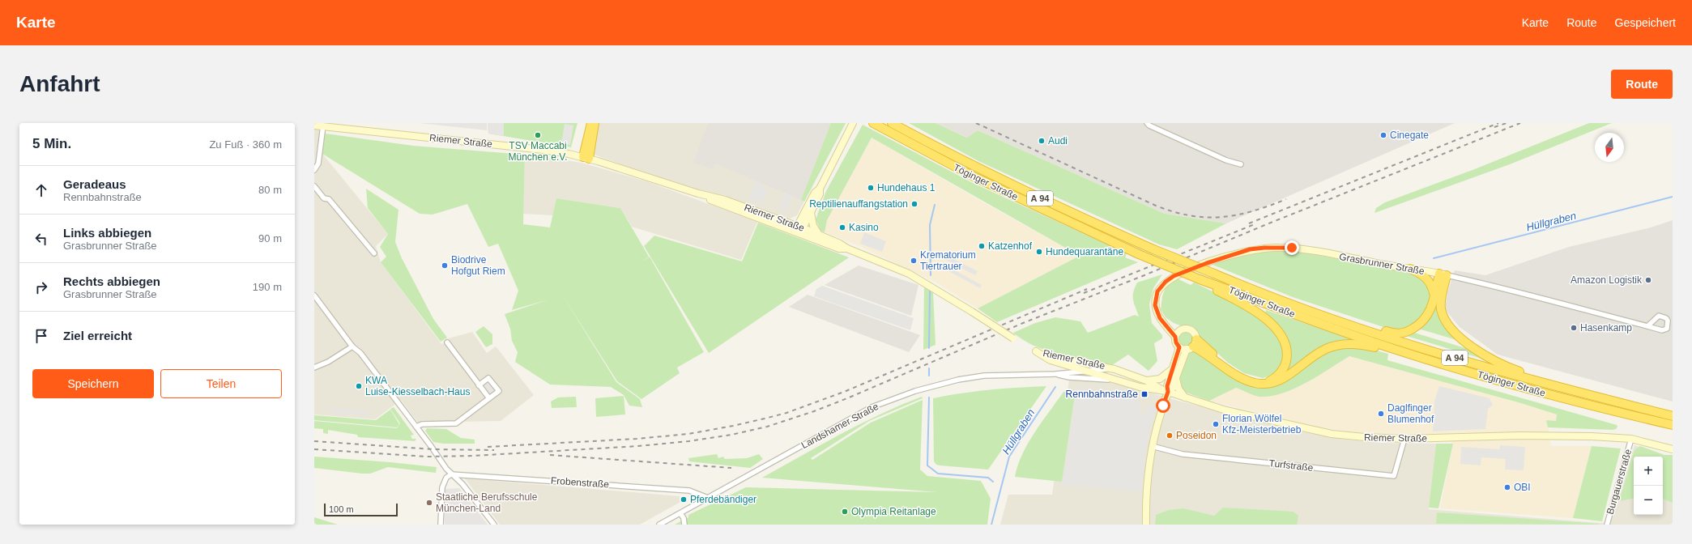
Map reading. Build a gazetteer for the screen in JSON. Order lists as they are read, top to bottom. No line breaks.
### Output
{"streets":{"highway":["Töginger Straße","A 94"],"street":["Riemer Straße","Grasbrunner Straße","Landshamer Straße","Turfstraße","Burgauerstraße","Frobenstraße"]},"crossings":[["Riemer Straße","Landshamer Straße"],["Riemer Straße","Turfstraße"],["Riemer Straße","Burgauerstraße"],["Landshamer Straße","Frobenstraße"]],"water":["Hüllgraben"],"places":{"other":["TSV Maccabi München e.V.","Cinegate","Audi","Hundehaus 1","Reptilienauffangstation","Kasino","Katzenhof","Hundequarantäne","Krematorium Tiertrauer","Biodrive Hofgut Riem","Amazon Logistik","Hasenkamp","KWA Luise-Kiesselbach-Haus","Daglfinger Blumenhof","Florian Wölfel Kfz-Meisterbetrieb","Poseidon","OBI","Pferdebändiger","Staatliche Berufsschule München-Land","Olympia Reitanlage"],"transit":["Rennbahnstraße"]},"scale_bar":"100 m","north":"bottom","page":{"header":"Karte","nav":["Karte","Route","Gespeichert"],"buttons":["Route",["Speichern","Teilen"]],"title":"Anfahrt","heading":["5 Min.","Zu Fuß · 360 m"],"list":[["Geradeaus","Rennbahnstraße","80 m"],["Links abbiegen","Grasbrunner Straße","90 m"],["Rechts abbiegen","Grasbrunner Straße","190 m"],"Ziel erreicht"],"map_buttons":["+","−"],"scale":"100 m"}}
